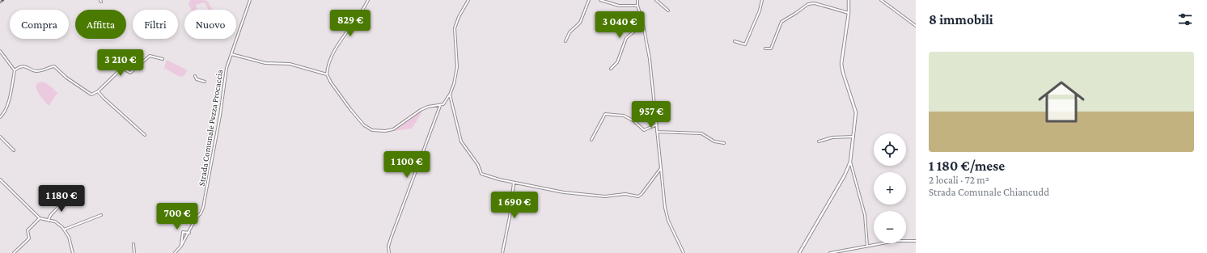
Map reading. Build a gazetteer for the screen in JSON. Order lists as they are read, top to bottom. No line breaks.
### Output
{"streets":{"street":["Strada Comunale Pezza Procaccia"]},"page":{"heading":"8 immobili","price":["829 €","3 040 €","3 210 €","957 €","1 100 €","1 180 €","1 690 €","700 €"],"chip":["Compra","Affitta","Filtri","Nuovo"],"list":[{"name":"1 180 €/mese","note":"2 locali · 72 m² · Strada Comunale Chiancudd"}],"map_buttons":["+","−"]}}
